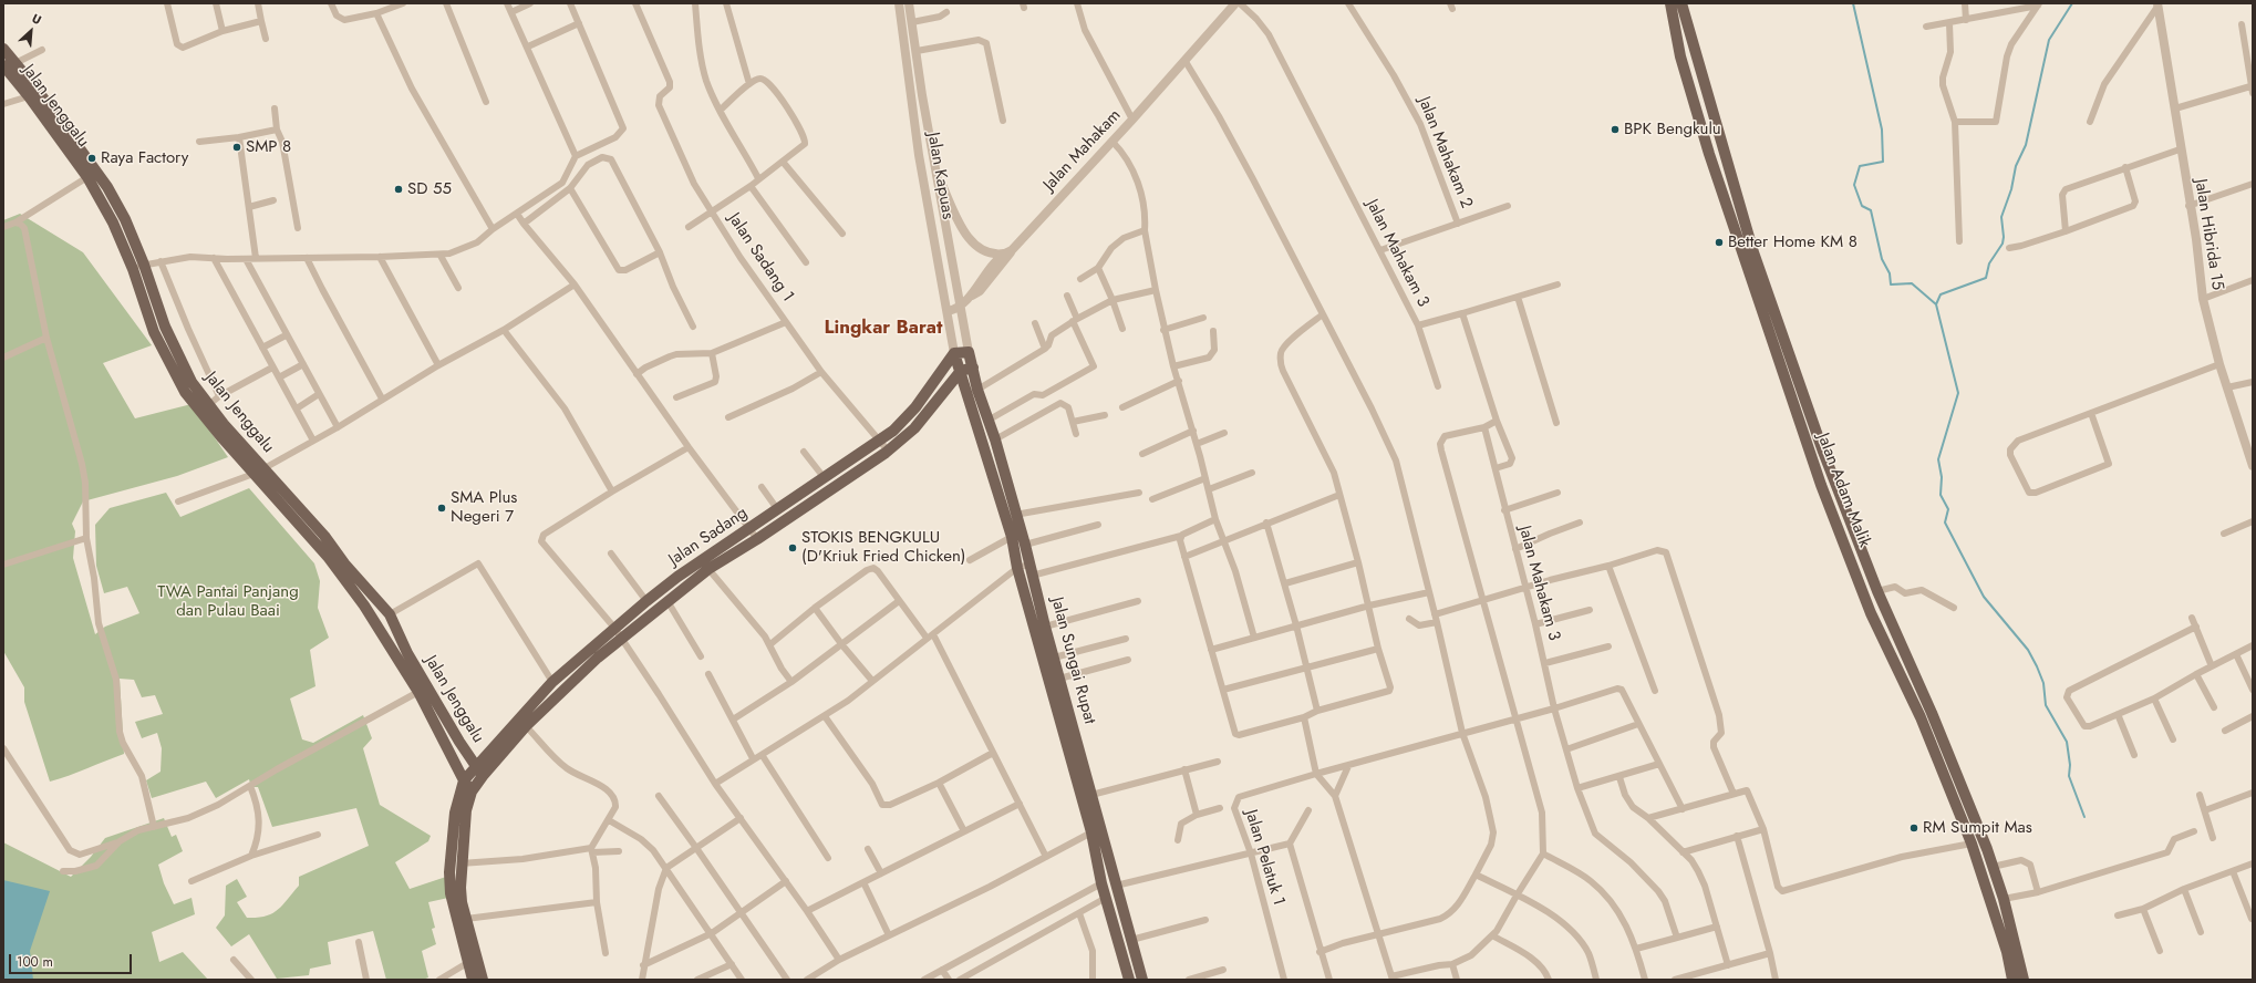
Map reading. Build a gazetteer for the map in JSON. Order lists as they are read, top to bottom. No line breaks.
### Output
{"streets":{"main road":["Jalan Jenggalu","Jalan Adam Malik","Jalan Sadang","Jalan Sungai Rupat"],"street":["Jalan Mahakam","Jalan Mahakam 2","Jalan Kapuas","Jalan Hibrida 15","Jalan Mahakam 3","Jalan Sadang 1","Jalan Pelatuk 1"]},"crossings":[["Jalan Jenggalu","Jalan Sadang"],["Jalan Mahakam","Jalan Kapuas"],["Jalan Kapuas","Jalan Sadang"],["Jalan Kapuas","Jalan Sungai Rupat"],["Jalan Sadang 1","Jalan Sadang"],["Jalan Sadang","Jalan Sungai Rupat"]],"districts":["Lingkar Barat"],"parks":["TWA Pantai Panjang dan Pulau Baai"],"places":["BPK Bengkulu","SMP 8","Raya Factory","SD 55","Better Home KM 8","SMA Plus Negeri 7","STOKIS BENGKULU (D'Kriuk Fried Chicken)","RM Sumpit Mas"],"scale_bar":"100 m","north":"top right"}
